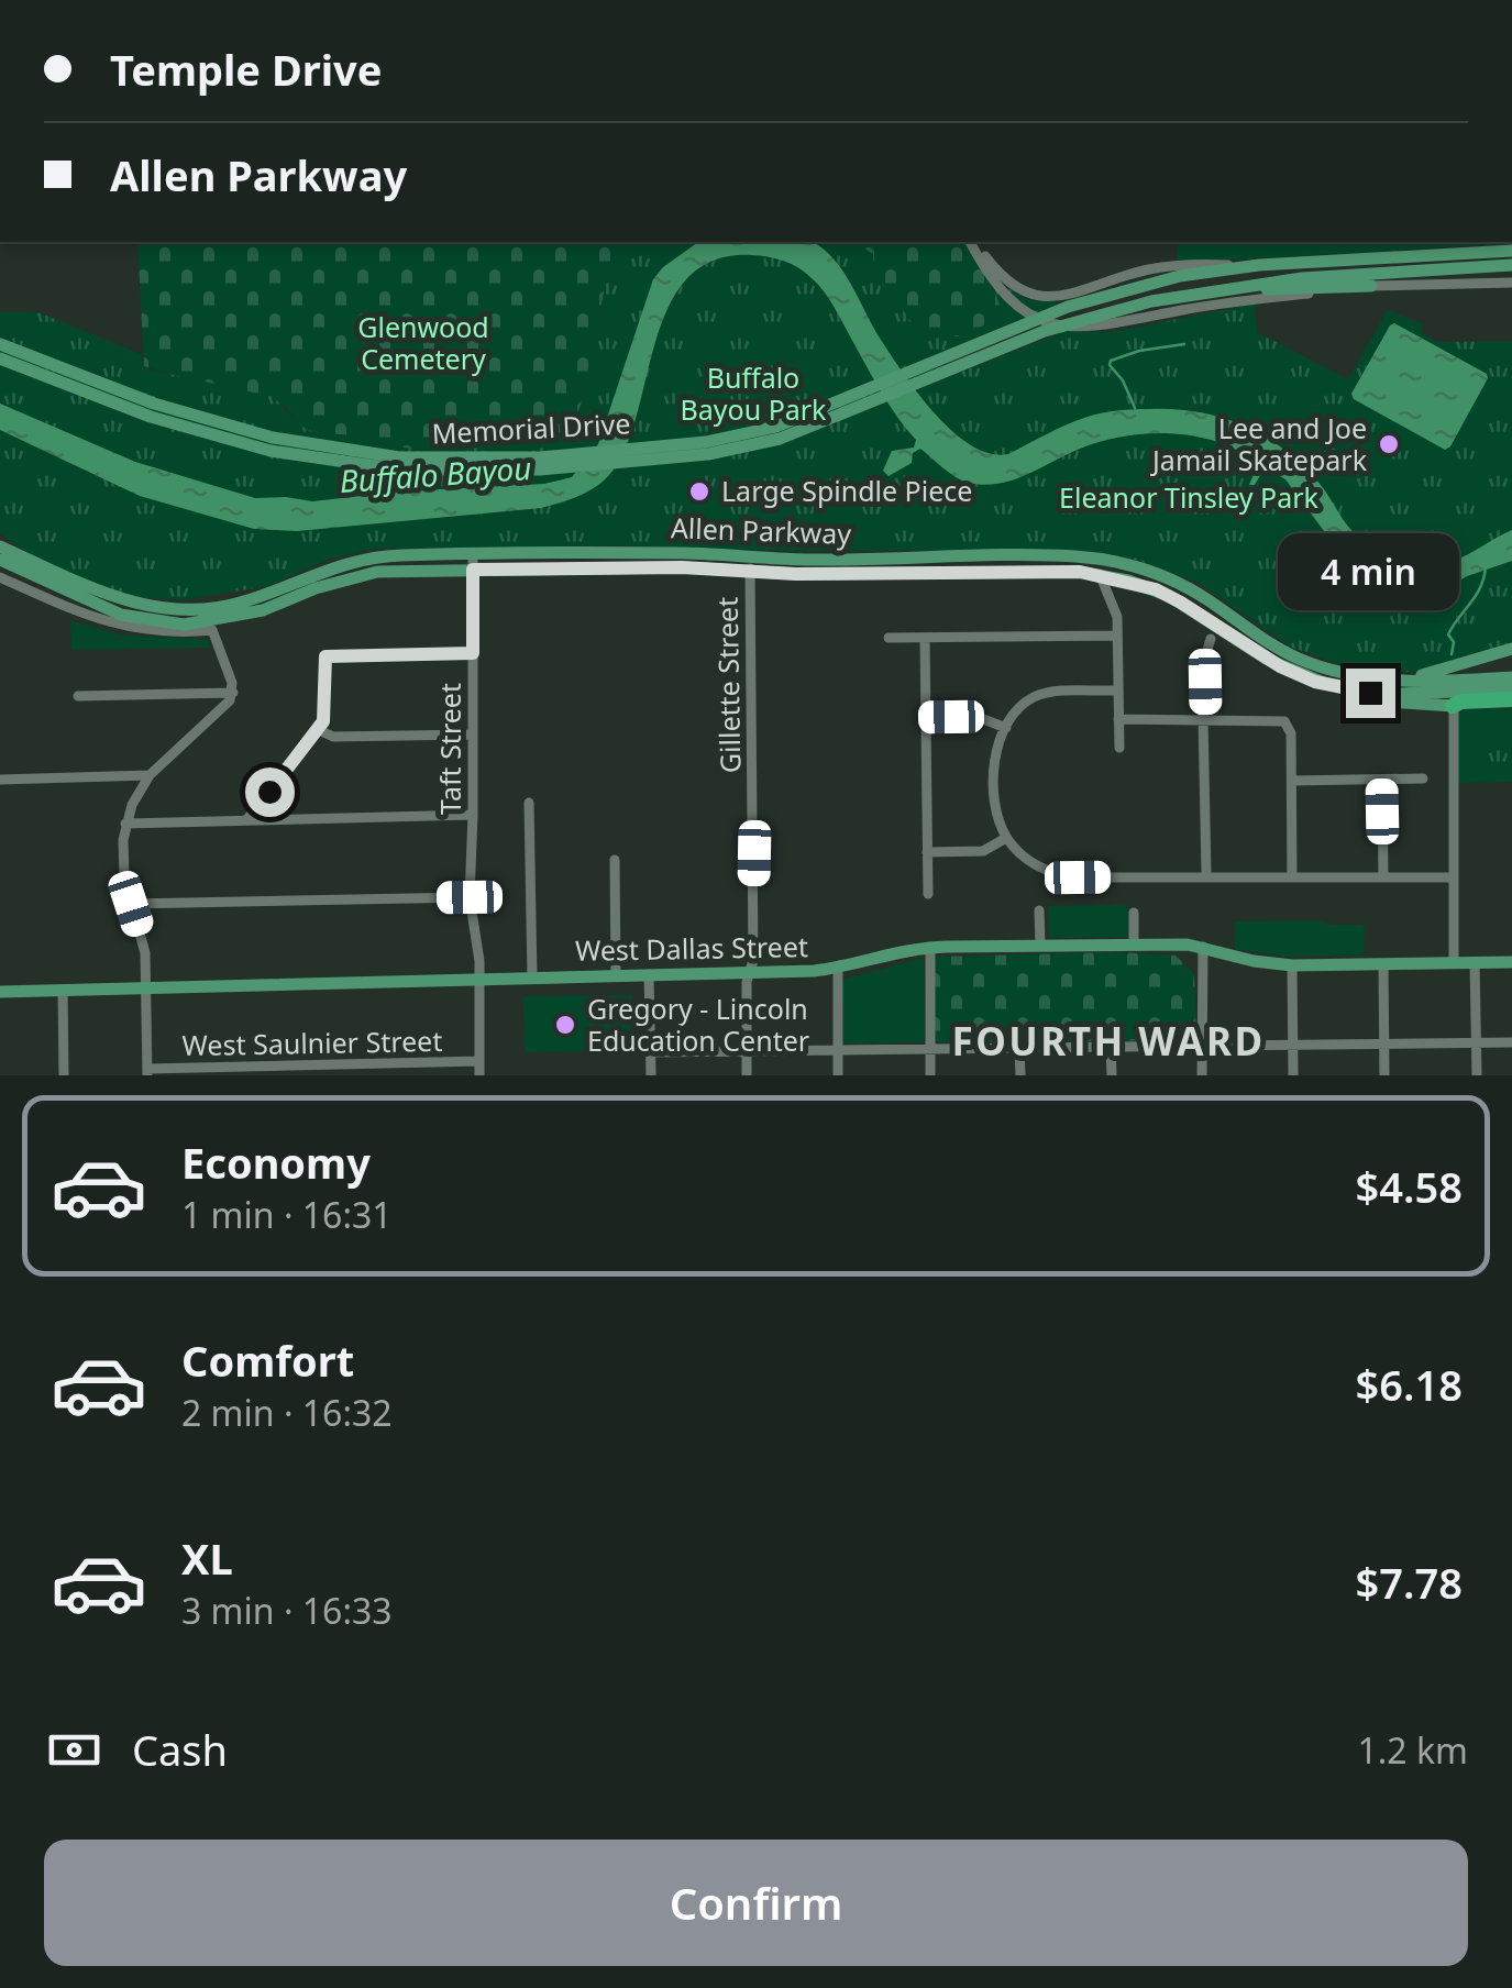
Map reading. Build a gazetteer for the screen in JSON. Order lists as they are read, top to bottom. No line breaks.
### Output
{"streets":{"main road":["Memorial Drive","Allen Parkway","West Dallas Street"],"street":["Gillette Street","Taft Street","West Saulnier Street"]},"crossings":[["Allen Parkway","Gillette Street"],["Allen Parkway","Taft Street"],["Gillette Street","West Dallas Street"],["Taft Street","West Dallas Street"],["Taft Street","West Saulnier Street"]],"districts":["FOURTH WARD"],"water":["Buffalo Bayou"],"parks":["Glenwood Cemetery","Buffalo Bayou Park","Eleanor Tinsley Park"],"places":["Lee and Joe Jamail Skatepark","Large Spindle Piece","Gregory - Lincoln Education Center"],"page":{"banner":["Temple Drive","Allen Parkway"],"bubble":"4 min","list":[{"name":"Economy","note":"1 min · 16:31","value":"$4.58"},{"name":"Comfort","note":"2 min · 16:32","value":"$6.18"},{"name":"XL","note":"3 min · 16:33","value":"$7.78"}],"pay":["Cash","1.2 km"],"buttons":"Confirm"}}
